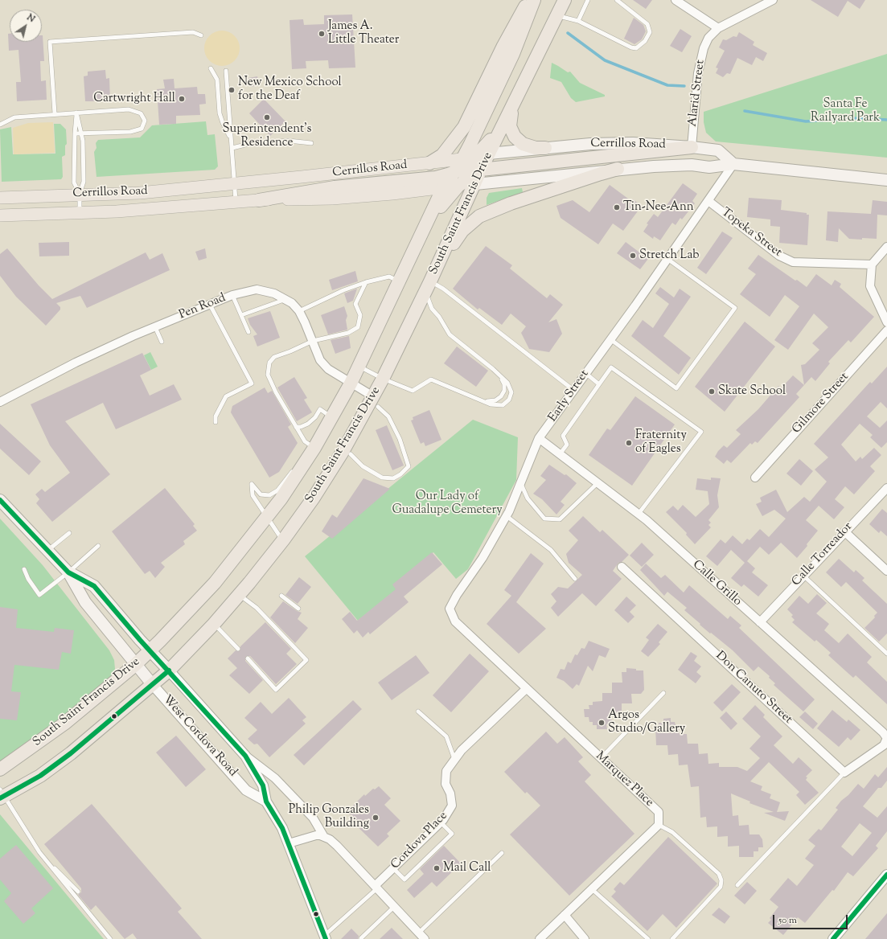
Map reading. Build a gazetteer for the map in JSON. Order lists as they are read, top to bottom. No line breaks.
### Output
{"streets":{"highway":["South Saint Francis Drive"],"main road":["Cerrillos Road","West Cordova Road"],"street":["Alarid Street","Topeka Street","Pen Road","Early Street","Gilmore Street","Calle Torreador","Calle Grillo","Don Canuto Street","Marquez Place","Cordova Place"]},"crossings":[["Alarid Street","Cerrillos Road"],["Cerrillos Road","South Saint Francis Drive"],["Cerrillos Road","Early Street"],["South Saint Francis Drive","Pen Road"],["South Saint Francis Drive","West Cordova Road"],["Topeka Street","Early Street"],["Early Street","Calle Grillo"],["Early Street","Marquez Place"],["Calle Torreador","Calle Grillo"],["Marquez Place","Cordova Place"]],"parks":["Santa Fe Railyard Park","Our Lady of Guadalupe Cemetery"],"places":["James A. Little Theater","New Mexico School for the Deaf","Cartwright Hall","Superintendent's Residence","Tin-Nee-Ann","Stretch Lab","Skate School","Fraternity of Eagles","Argos Studio/Gallery","Philip Gonzales Building","Mail Call"],"scale_bar":"50 m","north":"top right"}
